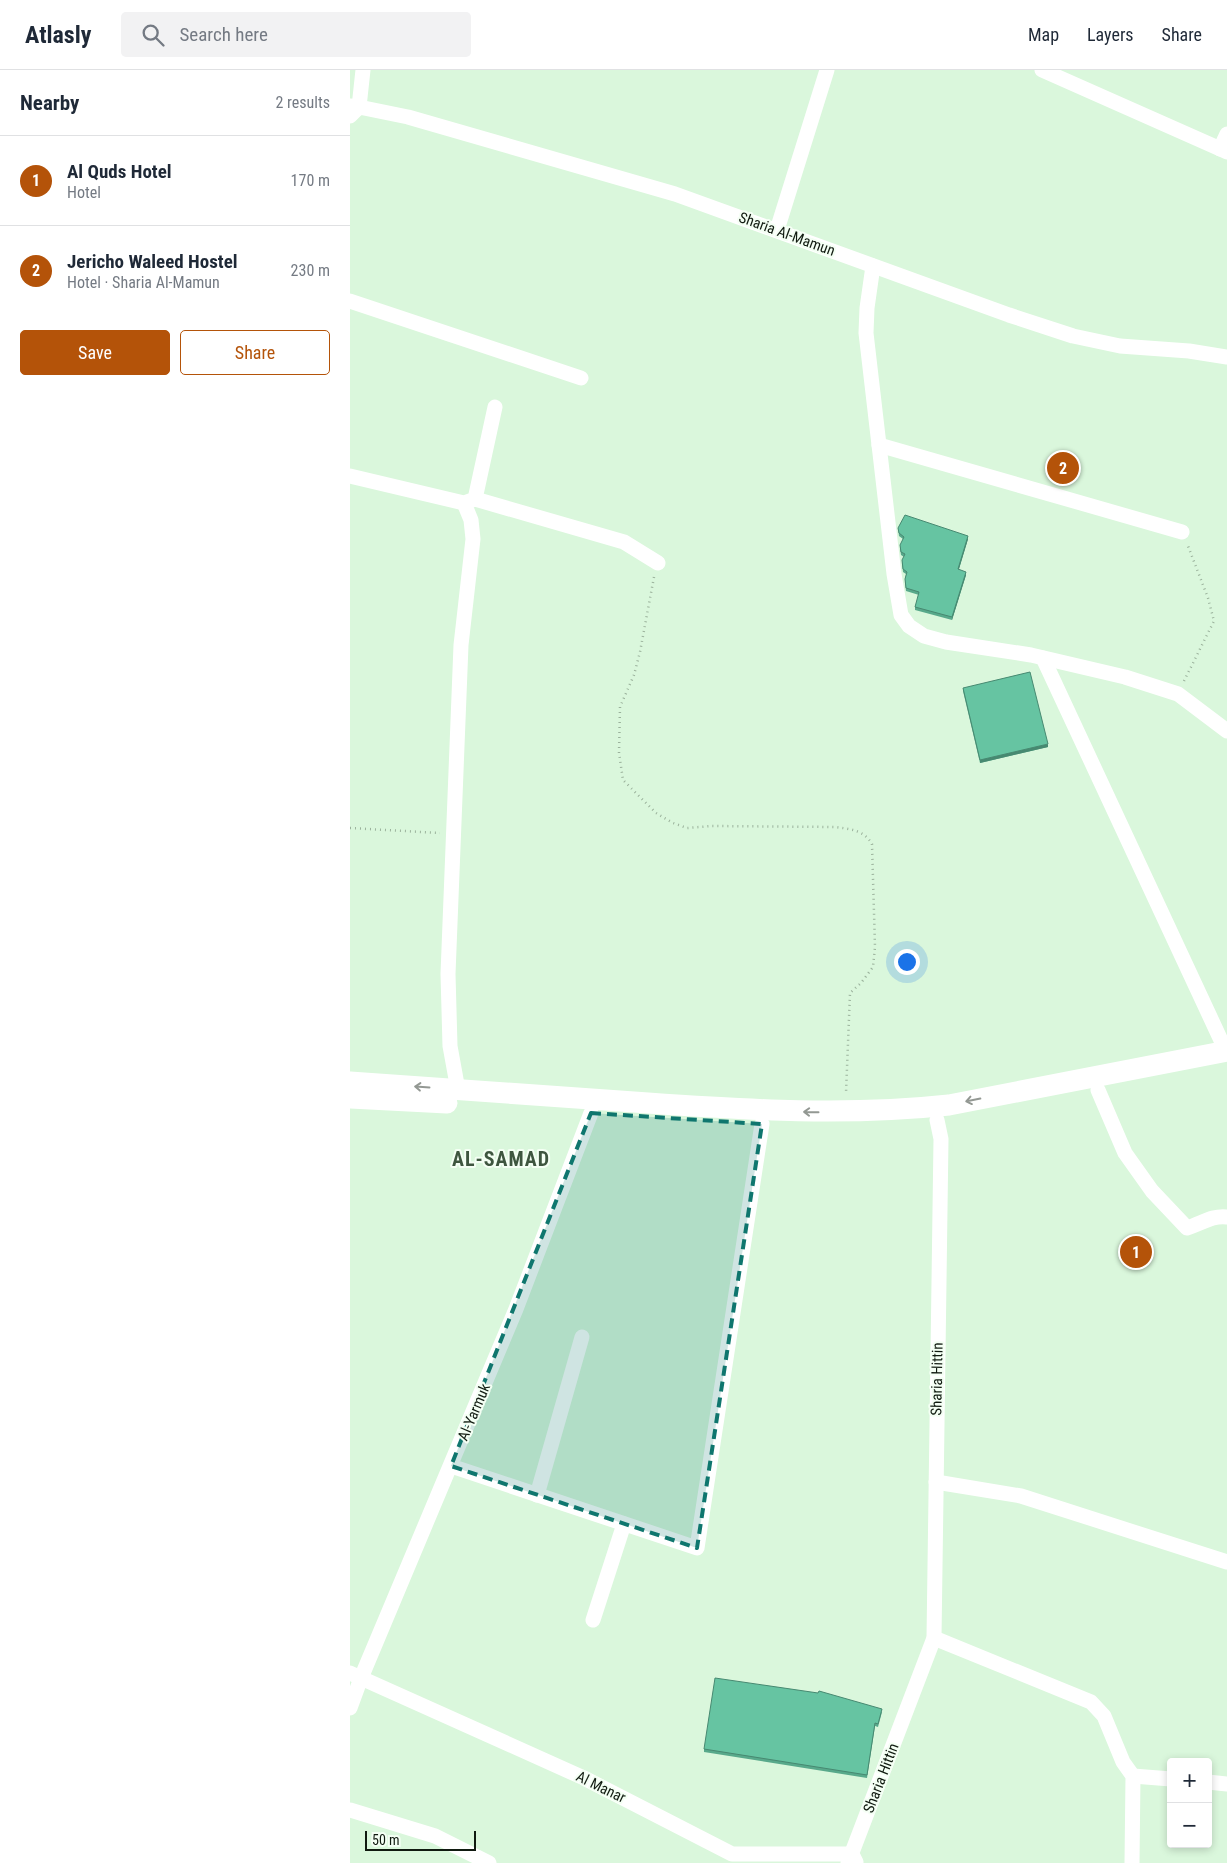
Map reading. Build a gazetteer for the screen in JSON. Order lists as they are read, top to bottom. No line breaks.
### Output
{"streets":{"street":["Sharia Al-Mamun","Sharia Hittin","Al-Yarmuk","Al Manar"]},"crossings":[["Sharia Hittin","Al Manar"],["Al-Yarmuk","Al Manar"]],"districts":["AL-SAMAD"],"scale_bar":"50 m","page":{"header":"Atlasly","search":"Search here","nav":["Map","Layers","Share"],"heading":["Nearby","2 results"],"list":[{"mark":"1","name":"Al Quds Hotel","note":"Hotel","value":"170 m"},{"mark":"2","name":"Jericho Waleed Hostel","note":"Hotel · Sharia Al-Mamun","value":"230 m"}],"buttons":["Save","Share"],"pins":["2","1"],"map_buttons":["+","−"],"scale":"50 m"}}
